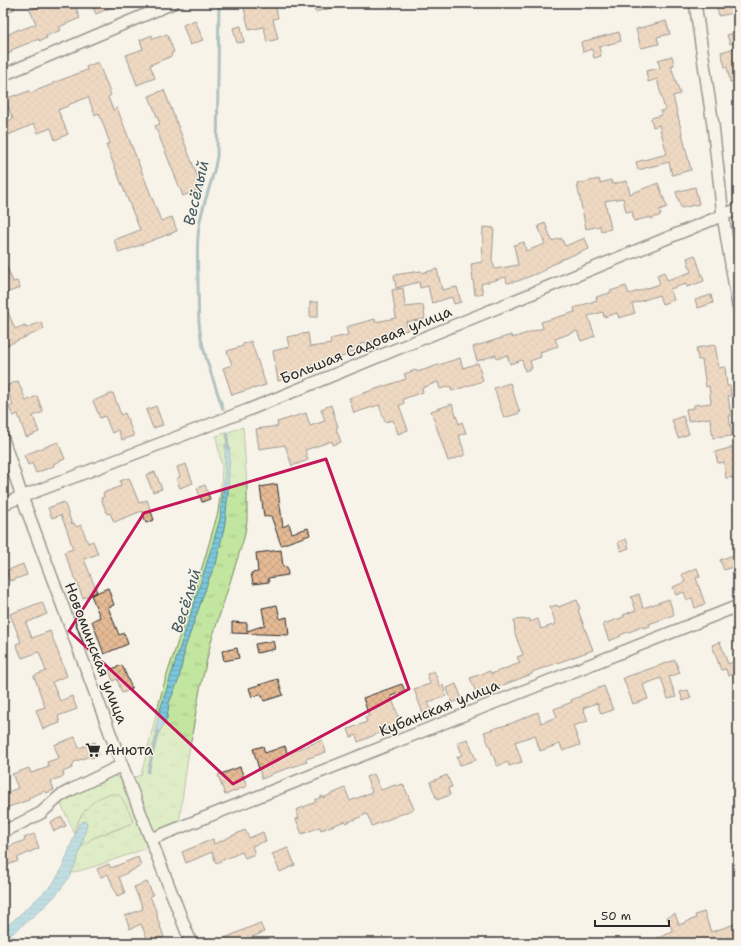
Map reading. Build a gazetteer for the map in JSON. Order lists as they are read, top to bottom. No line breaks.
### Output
{"streets":{"street":["Большая Садовая улица","Новоминская улица","Кубанская улица"]},"crossings":[["Большая Садовая улица","Новоминская улица"],["Новоминская улица","Кубанская улица"]],"water":["Весёлый"],"places":{"supermarket":["Анюта"]},"scale_bar":"50 m"}
